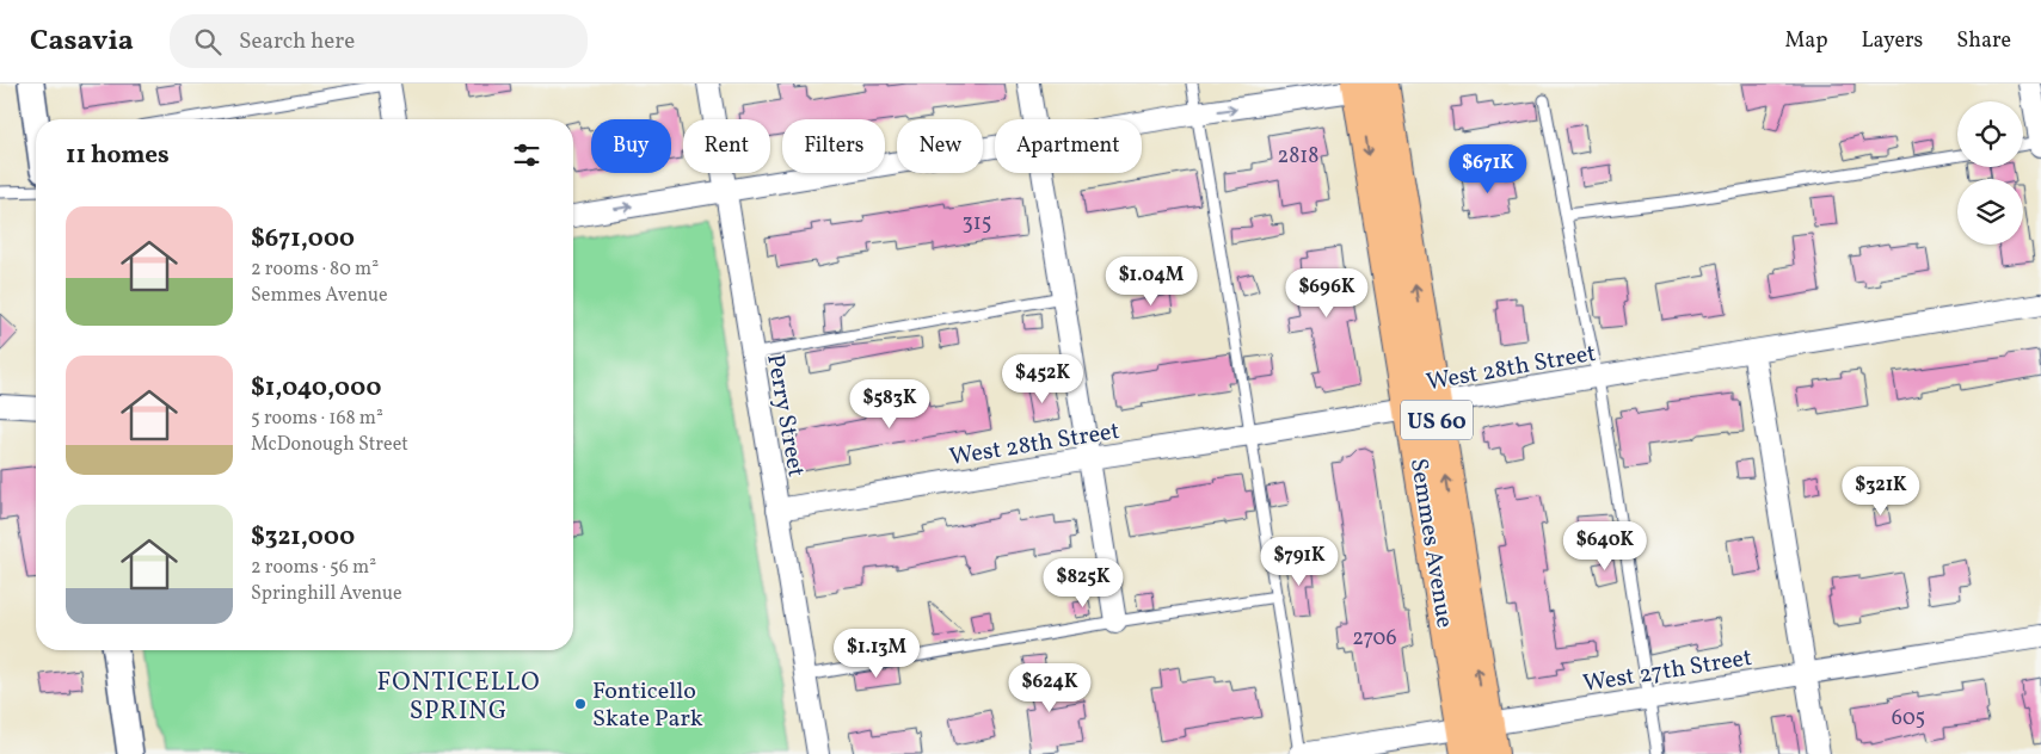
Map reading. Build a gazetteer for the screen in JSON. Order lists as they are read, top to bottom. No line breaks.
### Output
{"streets":{"main road":["US 60","Semmes Avenue"],"street":["West 28th Street","Perry Street","West 27th Street"]},"crossings":[["West 28th Street","Perry Street"],["West 28th Street","Semmes Avenue"],["Semmes Avenue","West 27th Street"]],"districts":["FONTICELLO SPRING"],"places":["Fonticello Skate Park"],"house_numbers":["2818","315","2706","605"],"page":{"header":"Casavia","search":"Search here","nav":["Map","Layers","Share"],"chip":["Buy","Rent","Filters","New","Apartment"],"heading":"11 homes","price":["$671K","$1.04M","$696K","$452K","$583K","$321K","$640K","$791K","$825K","$1.13M","$624K"],"list":[{"name":"$671,000","note":"2 rooms · 80 m² · Semmes Avenue"},{"name":"$1,040,000","note":"5 rooms · 168 m² · McDonough Street"},{"name":"$321,000","note":"2 rooms · 56 m² · Springhill Avenue"}]}}
